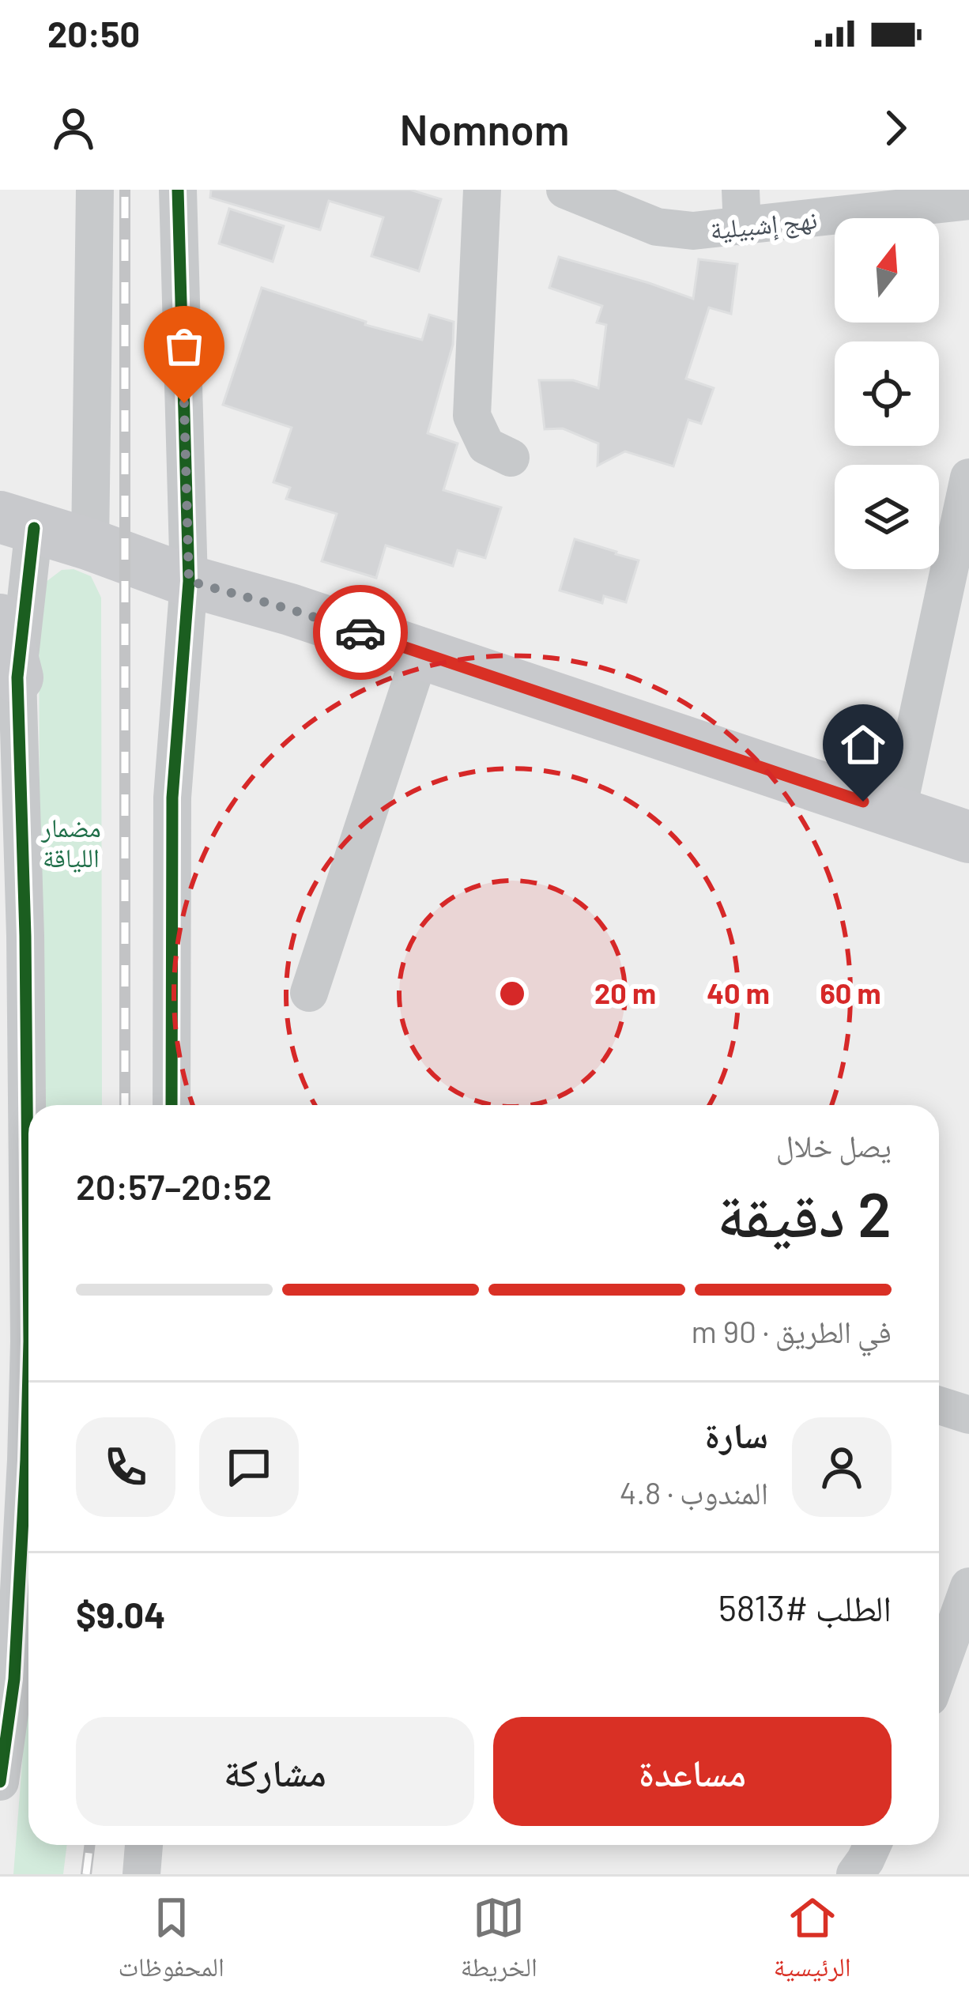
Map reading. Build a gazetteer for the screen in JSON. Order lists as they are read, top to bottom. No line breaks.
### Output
{"streets":{"street":["نهج إشبيلية"]},"parks":["مضمار اللياقة"],"north":"top","page":{"status":"20:50","header":"Nomnom","heading":["2 دقيقة","يصل خلال","20:52–20:57"],"panel":["سارة","المندوب · 4.8","الطلب #5813","$9.04"],"bar":"في الطريق · 90 m","buttons":["مساعدة","مشاركة"],"tabs":["الرئيسية","الخريطة","المحفوظات"]},"rings":["20 m","40 m","60 m"]}
